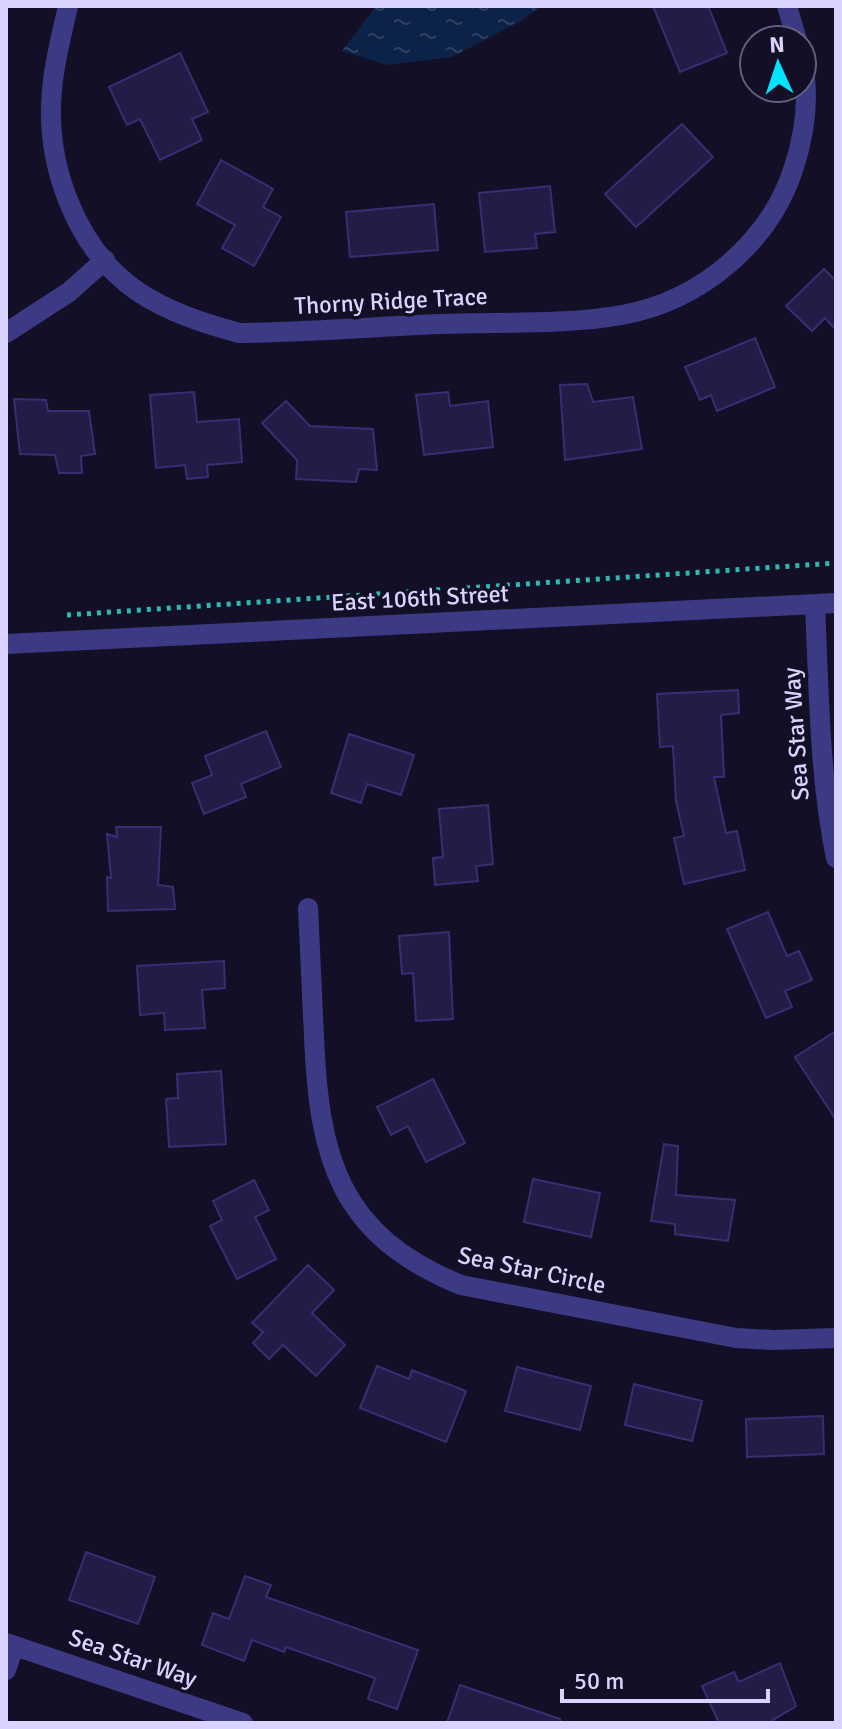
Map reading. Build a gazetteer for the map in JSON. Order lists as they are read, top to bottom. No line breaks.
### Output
{"streets":{"street":["Thorny Ridge Trace","East 106th Street","Sea Star Way","Sea Star Circle"]},"crossings":[["East 106th Street","Sea Star Way"]],"scale_bar":"50 m","north":"top"}
